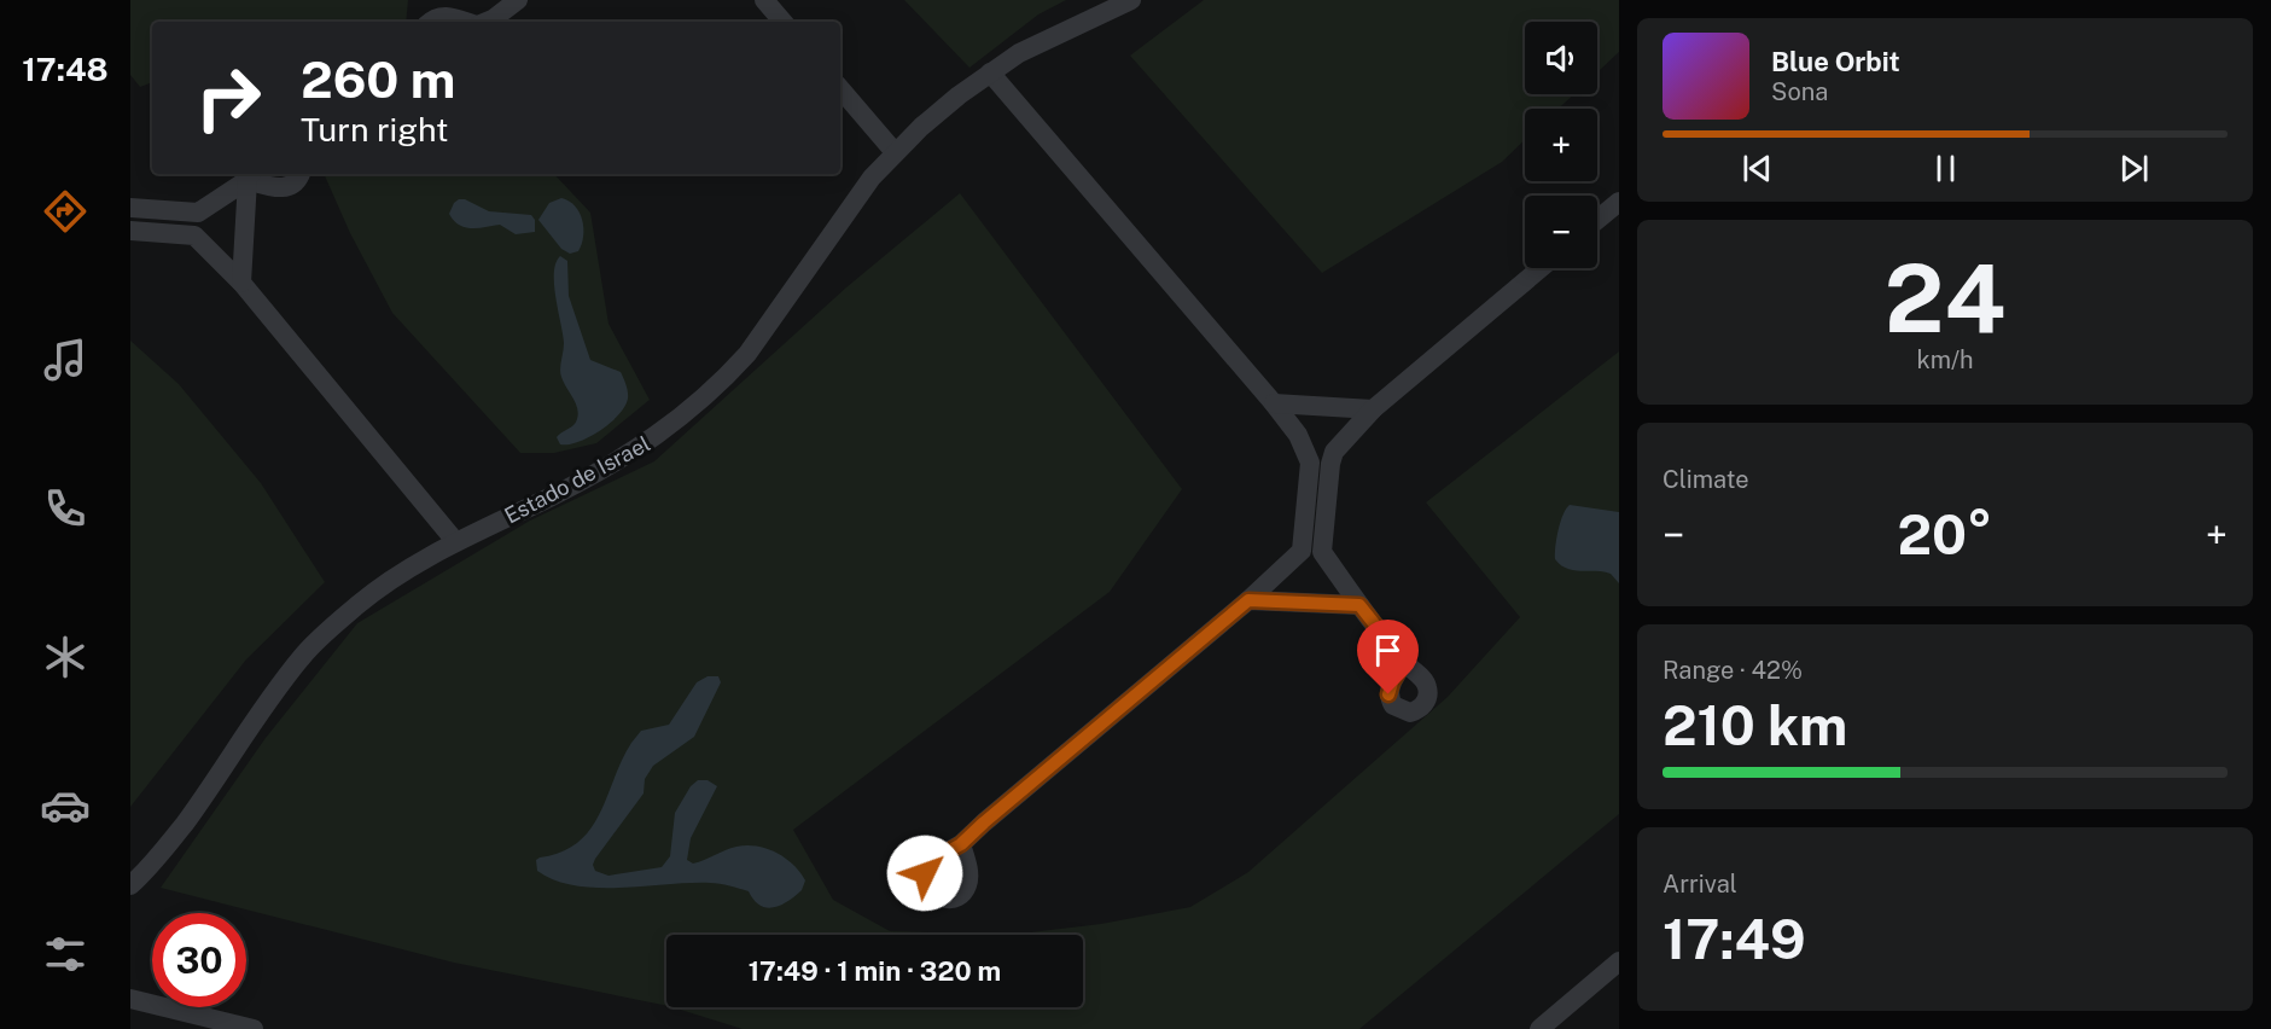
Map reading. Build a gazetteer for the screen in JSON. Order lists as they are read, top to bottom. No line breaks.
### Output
{"streets":{"street":["Estado de Israel"]},"page":{"tabs":"17:48","map_buttons":["+","−"],"turn":["260 m","Turn right"],"song":["Blue Orbit","Sona"],"tile":[["24","km/h"],"Climate",["Range · 42%","210 km"],["Arrival","17:49"]],"heat":["−","20°","+"],"limit":"30","trip":"17:49 · 1 min · 320 m"}}
